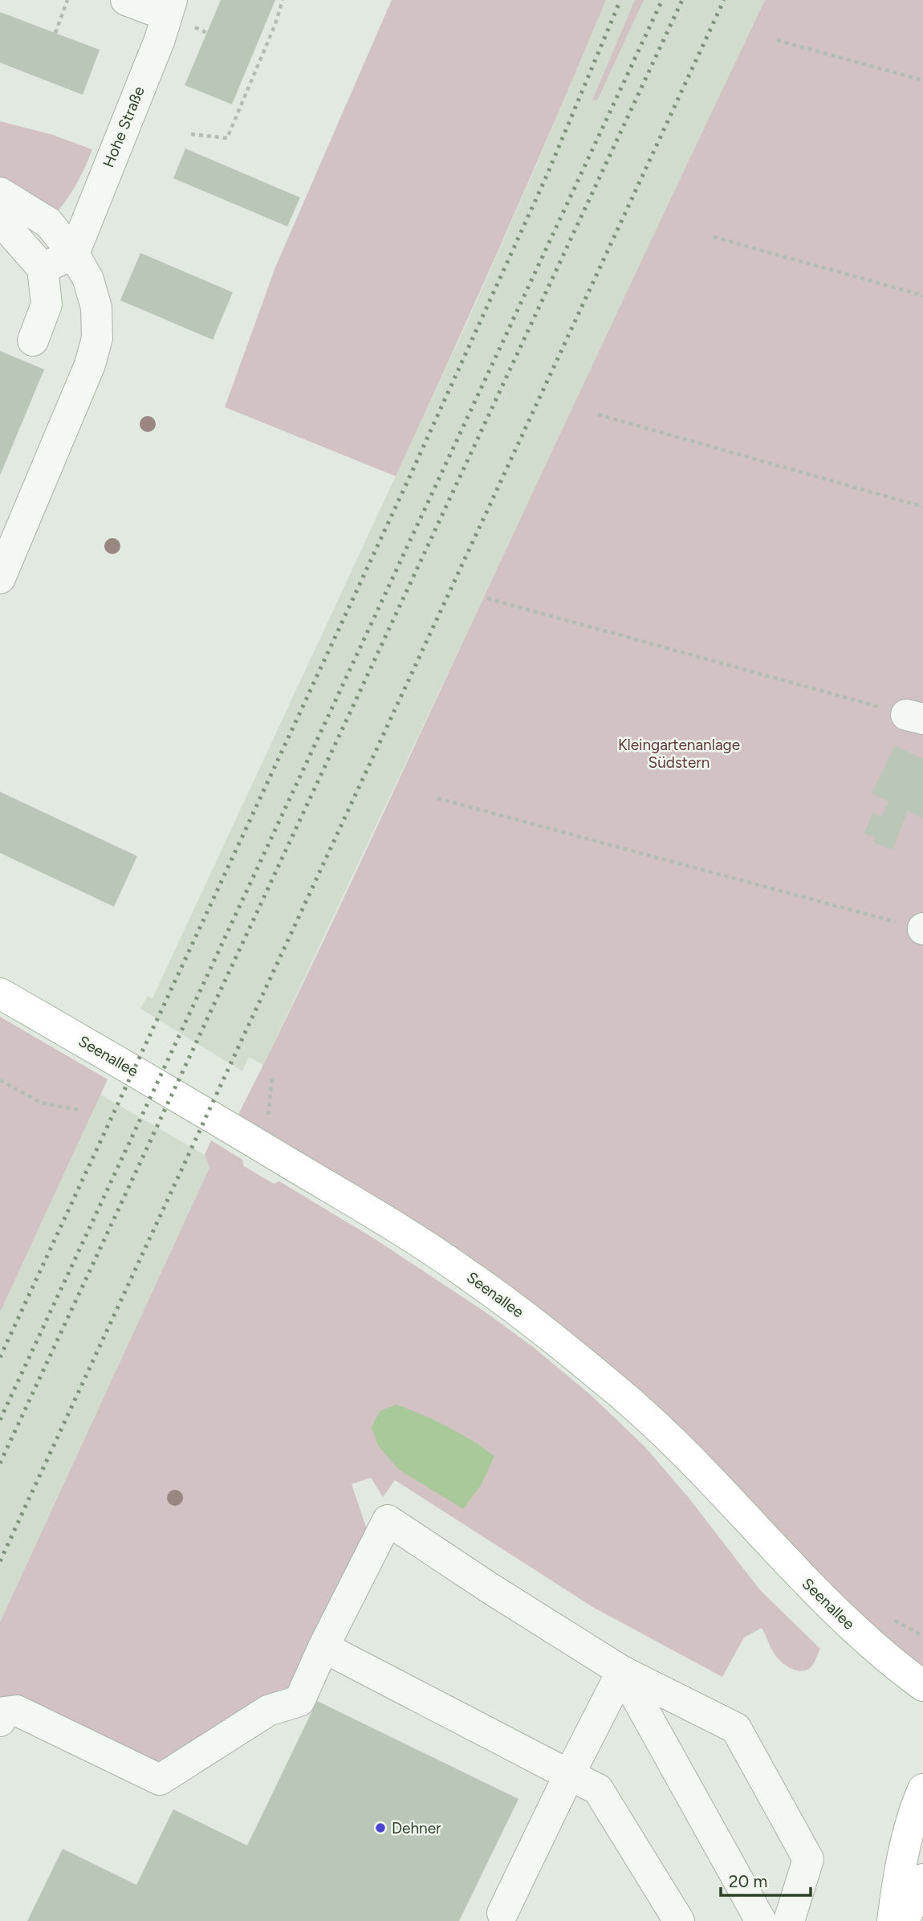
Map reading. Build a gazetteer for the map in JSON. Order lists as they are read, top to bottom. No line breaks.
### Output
{"streets":{"main road":["Seenallee"],"street":["Hohe Straße"]},"parks":["Kleingartenanlage Südstern"],"places":["Dehner"],"scale_bar":"20 m"}
